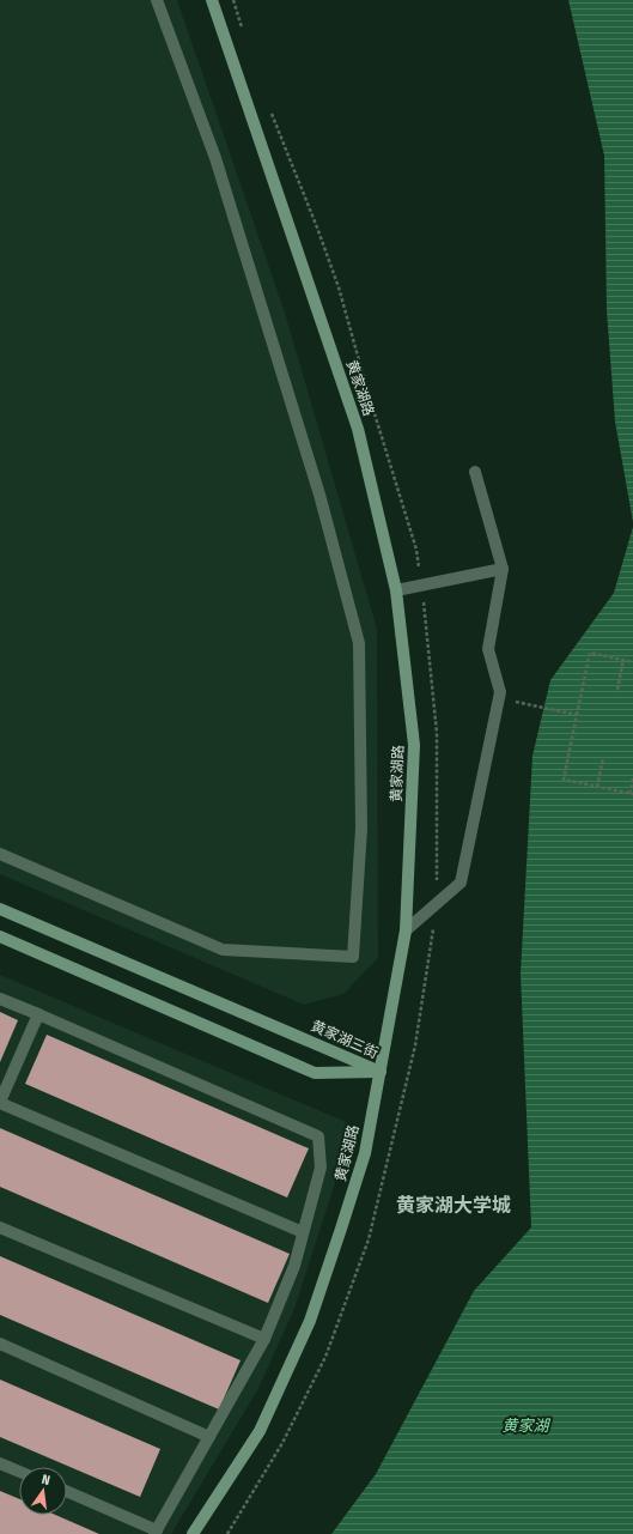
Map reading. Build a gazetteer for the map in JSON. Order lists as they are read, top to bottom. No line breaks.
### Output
{"streets":{"street":["黄家湖路","黄家湖三街"]},"crossings":[["黄家湖路","黄家湖三街"]],"districts":["黄家湖大学城"],"water":["黄家湖"],"north":"top"}
